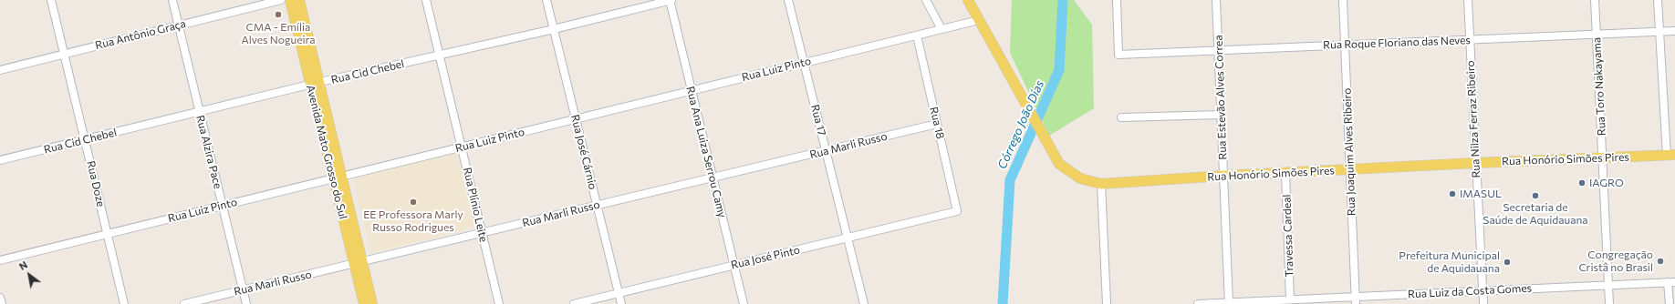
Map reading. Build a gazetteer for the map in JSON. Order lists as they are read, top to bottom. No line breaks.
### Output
{"streets":{"main road":["Avenida Mato Grosso do Sul","Rua Honório Simões Pires"],"street":["Rua Antônio Graça","Rua Roque Floriano das Neves","Rua Luiz Pinto","Rua Cid Chebel","Rua Toro Nakayama","Rua Estevão Alves Correa","Rua Nilza Ferraz Ribeiro","Rua 17","Rua 18","Rua Marli Russo","Rua Alzira Pace","Rua José Cárnio","Rua Ana Luiza Serrou Camy","Rua Joaquim Alves Ribeiro","Rua Doze","Rua Plínio Leite","Travessa Cardeal","Rua José Pinto","Rua Luiz da Costa Gomes"]},"crossings":[["Rua Antônio Graça","Rua Alzira Pace"],["Rua Antônio Graça","Rua Doze"],["Rua Roque Floriano das Neves","Rua Toro Nakayama"],["Rua Roque Floriano das Neves","Rua Estevão Alves Correa"],["Rua Roque Floriano das Neves","Rua Nilza Ferraz Ribeiro"],["Rua Roque Floriano das Neves","Rua Joaquim Alves Ribeiro"],["Rua Luiz Pinto","Rua 17"],["Rua Luiz Pinto","Rua 18"],["Rua Luiz Pinto","Rua Alzira Pace"],["Rua Luiz Pinto","Avenida Mato Grosso do Sul"],["Rua Luiz Pinto","Rua José Cárnio"],["Rua Luiz Pinto","Rua Ana Luiza Serrou Camy"],["Rua Luiz Pinto","Rua Honório Simões Pires"],["Rua Luiz Pinto","Rua Doze"],["Rua Luiz Pinto","Rua Plínio Leite"],["Rua Cid Chebel","Rua Alzira Pace"],["Rua Cid Chebel","Avenida Mato Grosso do Sul"],["Rua Cid Chebel","Rua José Cárnio"],["Rua Cid Chebel","Rua Ana Luiza Serrou Camy"],["Rua Cid Chebel","Rua Doze"],["Rua Cid Chebel","Rua Plínio Leite"],["Rua Toro Nakayama","Rua Honório Simões Pires"],["Rua Toro Nakayama","Rua Luiz da Costa Gomes"],["Rua Estevão Alves Correa","Rua Honório Simões Pires"],["Rua Estevão Alves Correa","Rua Luiz da Costa Gomes"],["Rua Nilza Ferraz Ribeiro","Rua Honório Simões Pires"],["Rua Nilza Ferraz Ribeiro","Rua Luiz da Costa Gomes"],["Rua 17","Rua Marli Russo"],["Rua 17","Rua José Pinto"],["Rua 18","Rua Marli Russo"],["Rua 18","Rua José Pinto"],["Rua Marli Russo","Rua Alzira Pace"],["Rua Marli Russo","Avenida Mato Grosso do Sul"],["Rua Marli Russo","Rua José Cárnio"],["Rua Marli Russo","Rua Ana Luiza Serrou Camy"],["Rua Marli Russo","Rua Plínio Leite"],["Rua José Cárnio","Rua José Pinto"],["Rua Ana Luiza Serrou Camy","Rua José Pinto"],["Rua Joaquim Alves Ribeiro","Rua Honório Simões Pires"],["Rua Joaquim Alves Ribeiro","Rua Luiz da Costa Gomes"],["Rua Honório Simões Pires","Travessa Cardeal"],["Travessa Cardeal","Rua Luiz da Costa Gomes"]],"water":["Córrego João Dias"],"places":["CMA - Emília Alves Nogueira","IAGRO","IMASUL","Secretaria de Saúde de Aquidauana","EE Professora Marly Russo Rodrigues","Congregação Cristâ no Brasil","Prefeitura Municipal de Aquidauana"],"north":"top left"}
